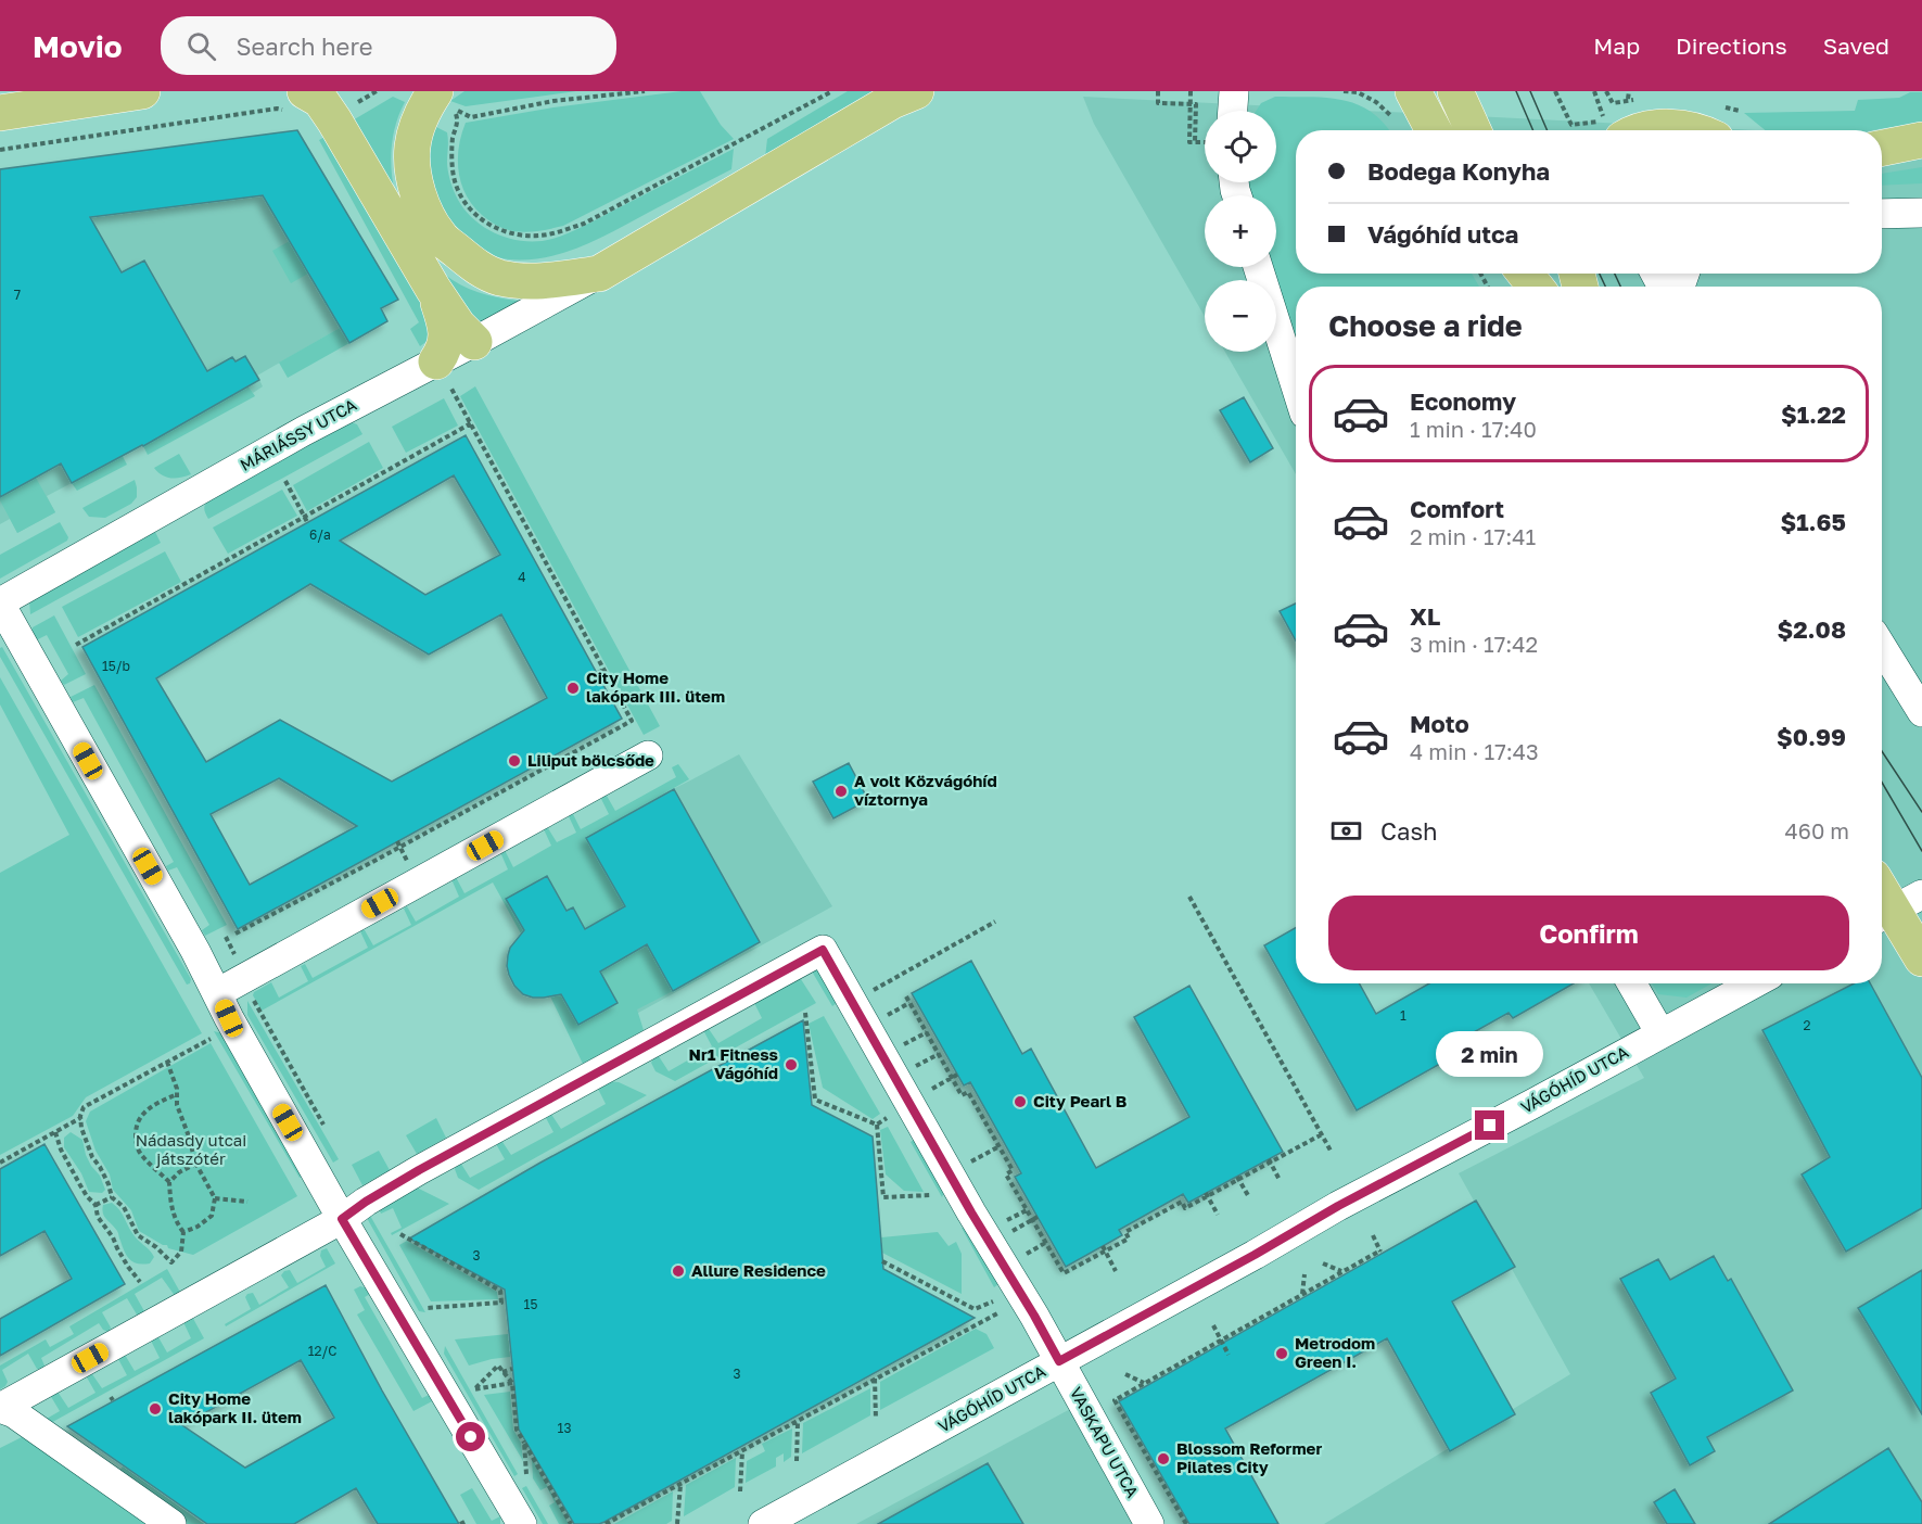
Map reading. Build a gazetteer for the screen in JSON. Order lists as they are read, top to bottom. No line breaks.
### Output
{"streets":{"street":["MÁRIÁSSY UTCA","VÁGÓHÍD UTCA","VASKAPU UTCA"]},"crossings":[["VÁGÓHÍD UTCA","VASKAPU UTCA"]],"parks":["Nádasdy utcai játszótér"],"places":["City Home lakópark III. ütem","Liliput bölcsőde","A volt Közvágóhíd víztornya","Nr1 Fitness Vágóhíd","City Pearl B","Allure Residence","Metrodom Green I.","City Home lakópark II. ütem","Blossom Reformer Pilates City"],"house_numbers":["7","6/a","4","15/b","1","2","3","15","12/C","3","13"],"page":{"header":"Movio","search":"Search here","nav":["Map","Directions","Saved"],"map_buttons":["+","−"],"banner":["Bodega Konyha","Vágóhíd utca"],"heading":"Choose a ride","list":[{"name":"Economy","note":"1 min · 17:40","value":"$1.22"},{"name":"Comfort","note":"2 min · 17:41","value":"$1.65"},{"name":"XL","note":"3 min · 17:42","value":"$2.08"},{"name":"Moto","note":"4 min · 17:43","value":"$0.99"}],"pay":["Cash","460 m"],"buttons":"Confirm","bubble":"2 min"}}
